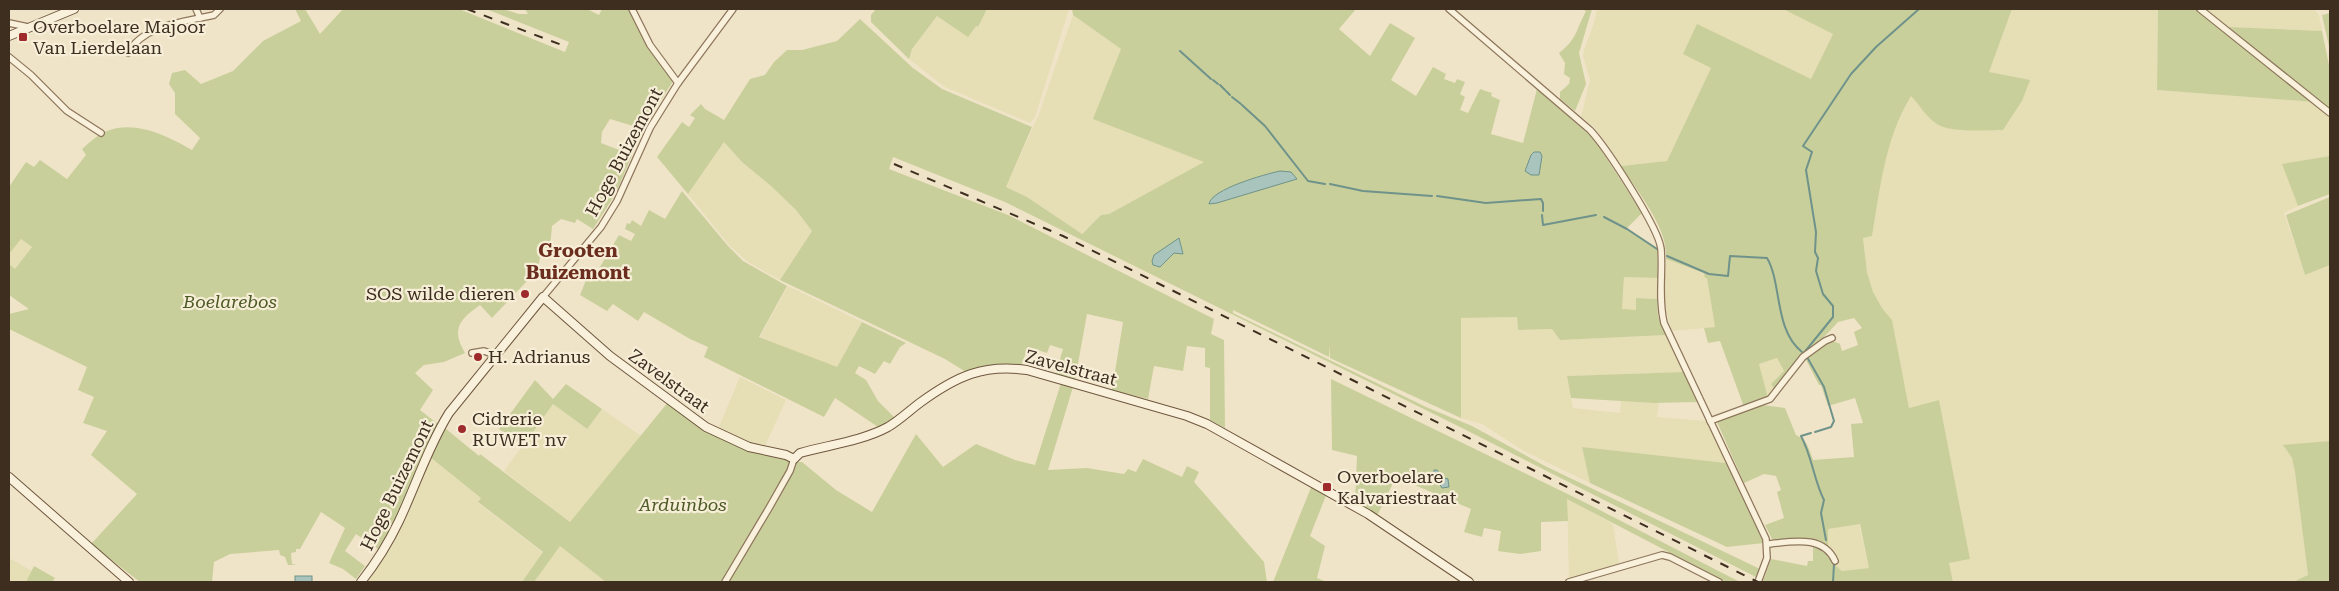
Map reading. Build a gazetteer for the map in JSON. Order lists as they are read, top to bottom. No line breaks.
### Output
{"streets":{"street":["Hoge Buizemont","Zavelstraat"]},"crossings":[["Hoge Buizemont","Zavelstraat"]],"districts":["Grooten Buizemont"],"parks":["Boelarebos","Arduinbos"],"places":{"transit":["Overboelare Majoor Van Lierdelaan","Overboelare Kalvariestraat"],"other":["SOS wilde dieren","H. Adrianus","Cidrerie RUWET nv"]}}
